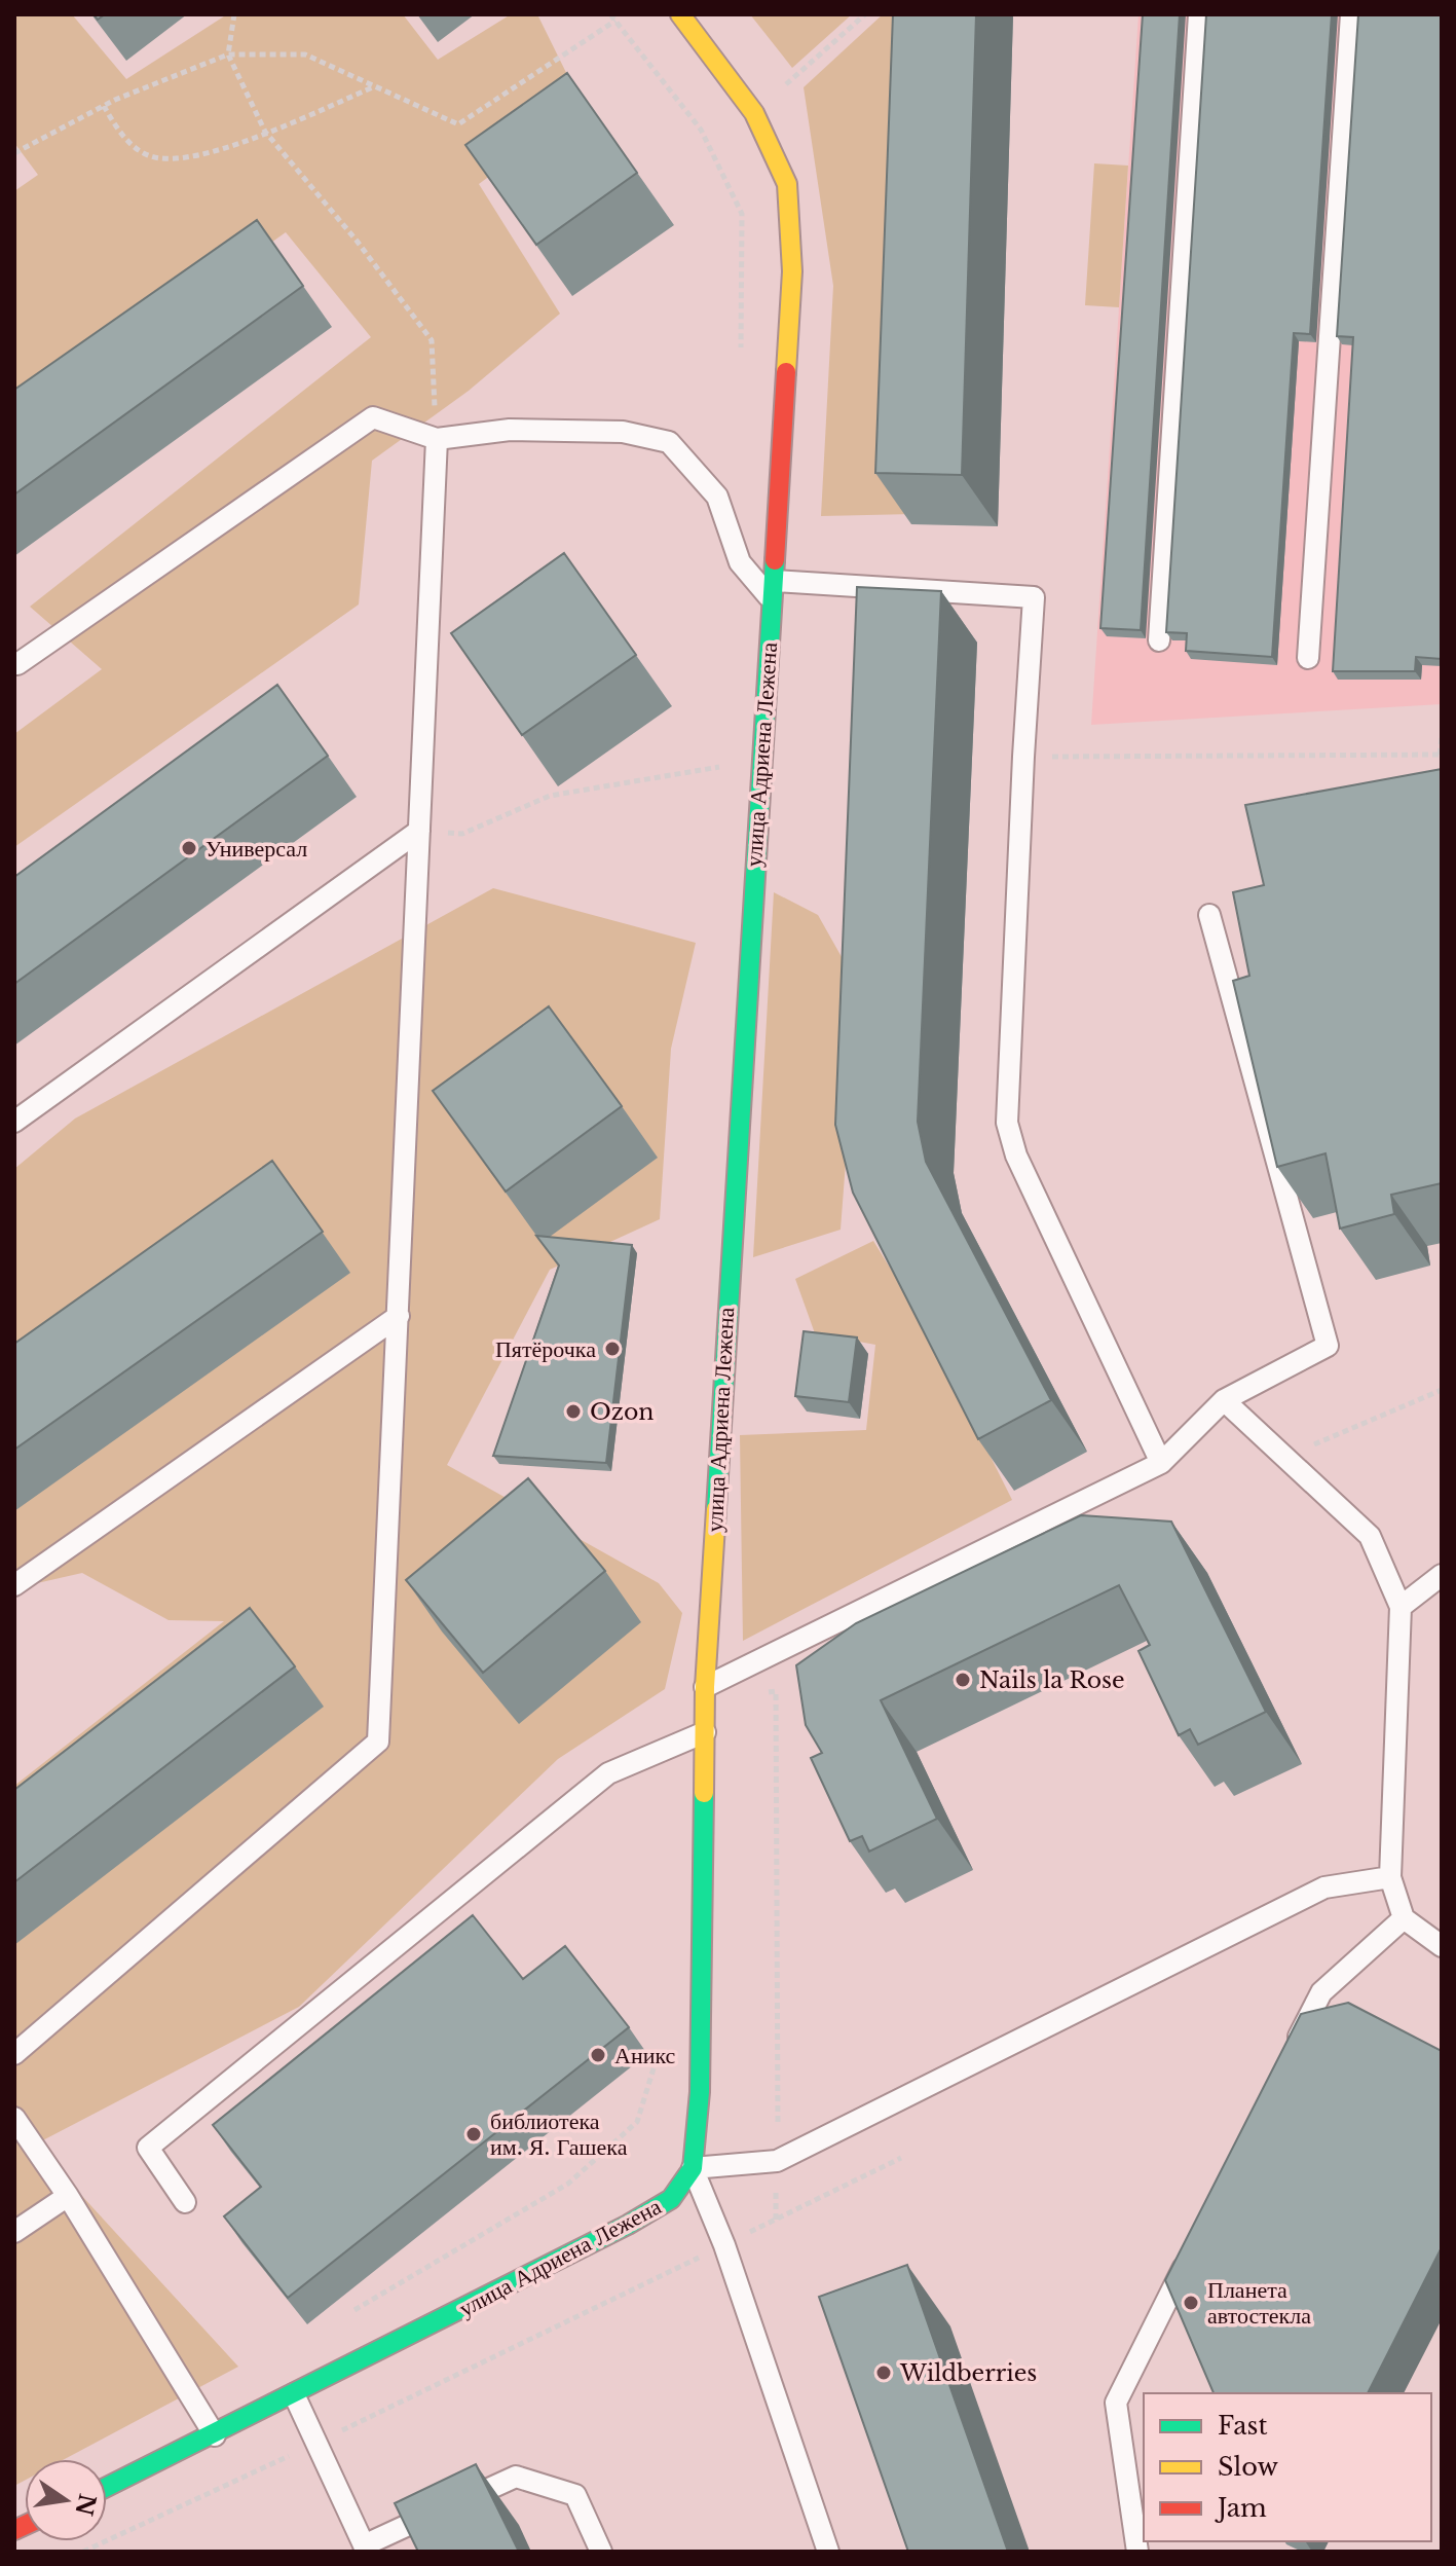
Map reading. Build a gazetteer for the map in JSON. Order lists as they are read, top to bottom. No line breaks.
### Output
{"streets":{"street":["улица Адриена Лежена"]},"places":["Универсал","Пятёрочка","Ozon","Nails la Rose","Аникс","библиотека им. Я. Гашека","Планета автостекла","Wildberries"],"legend":["Fast","Slow","Jam"],"north":"right"}
